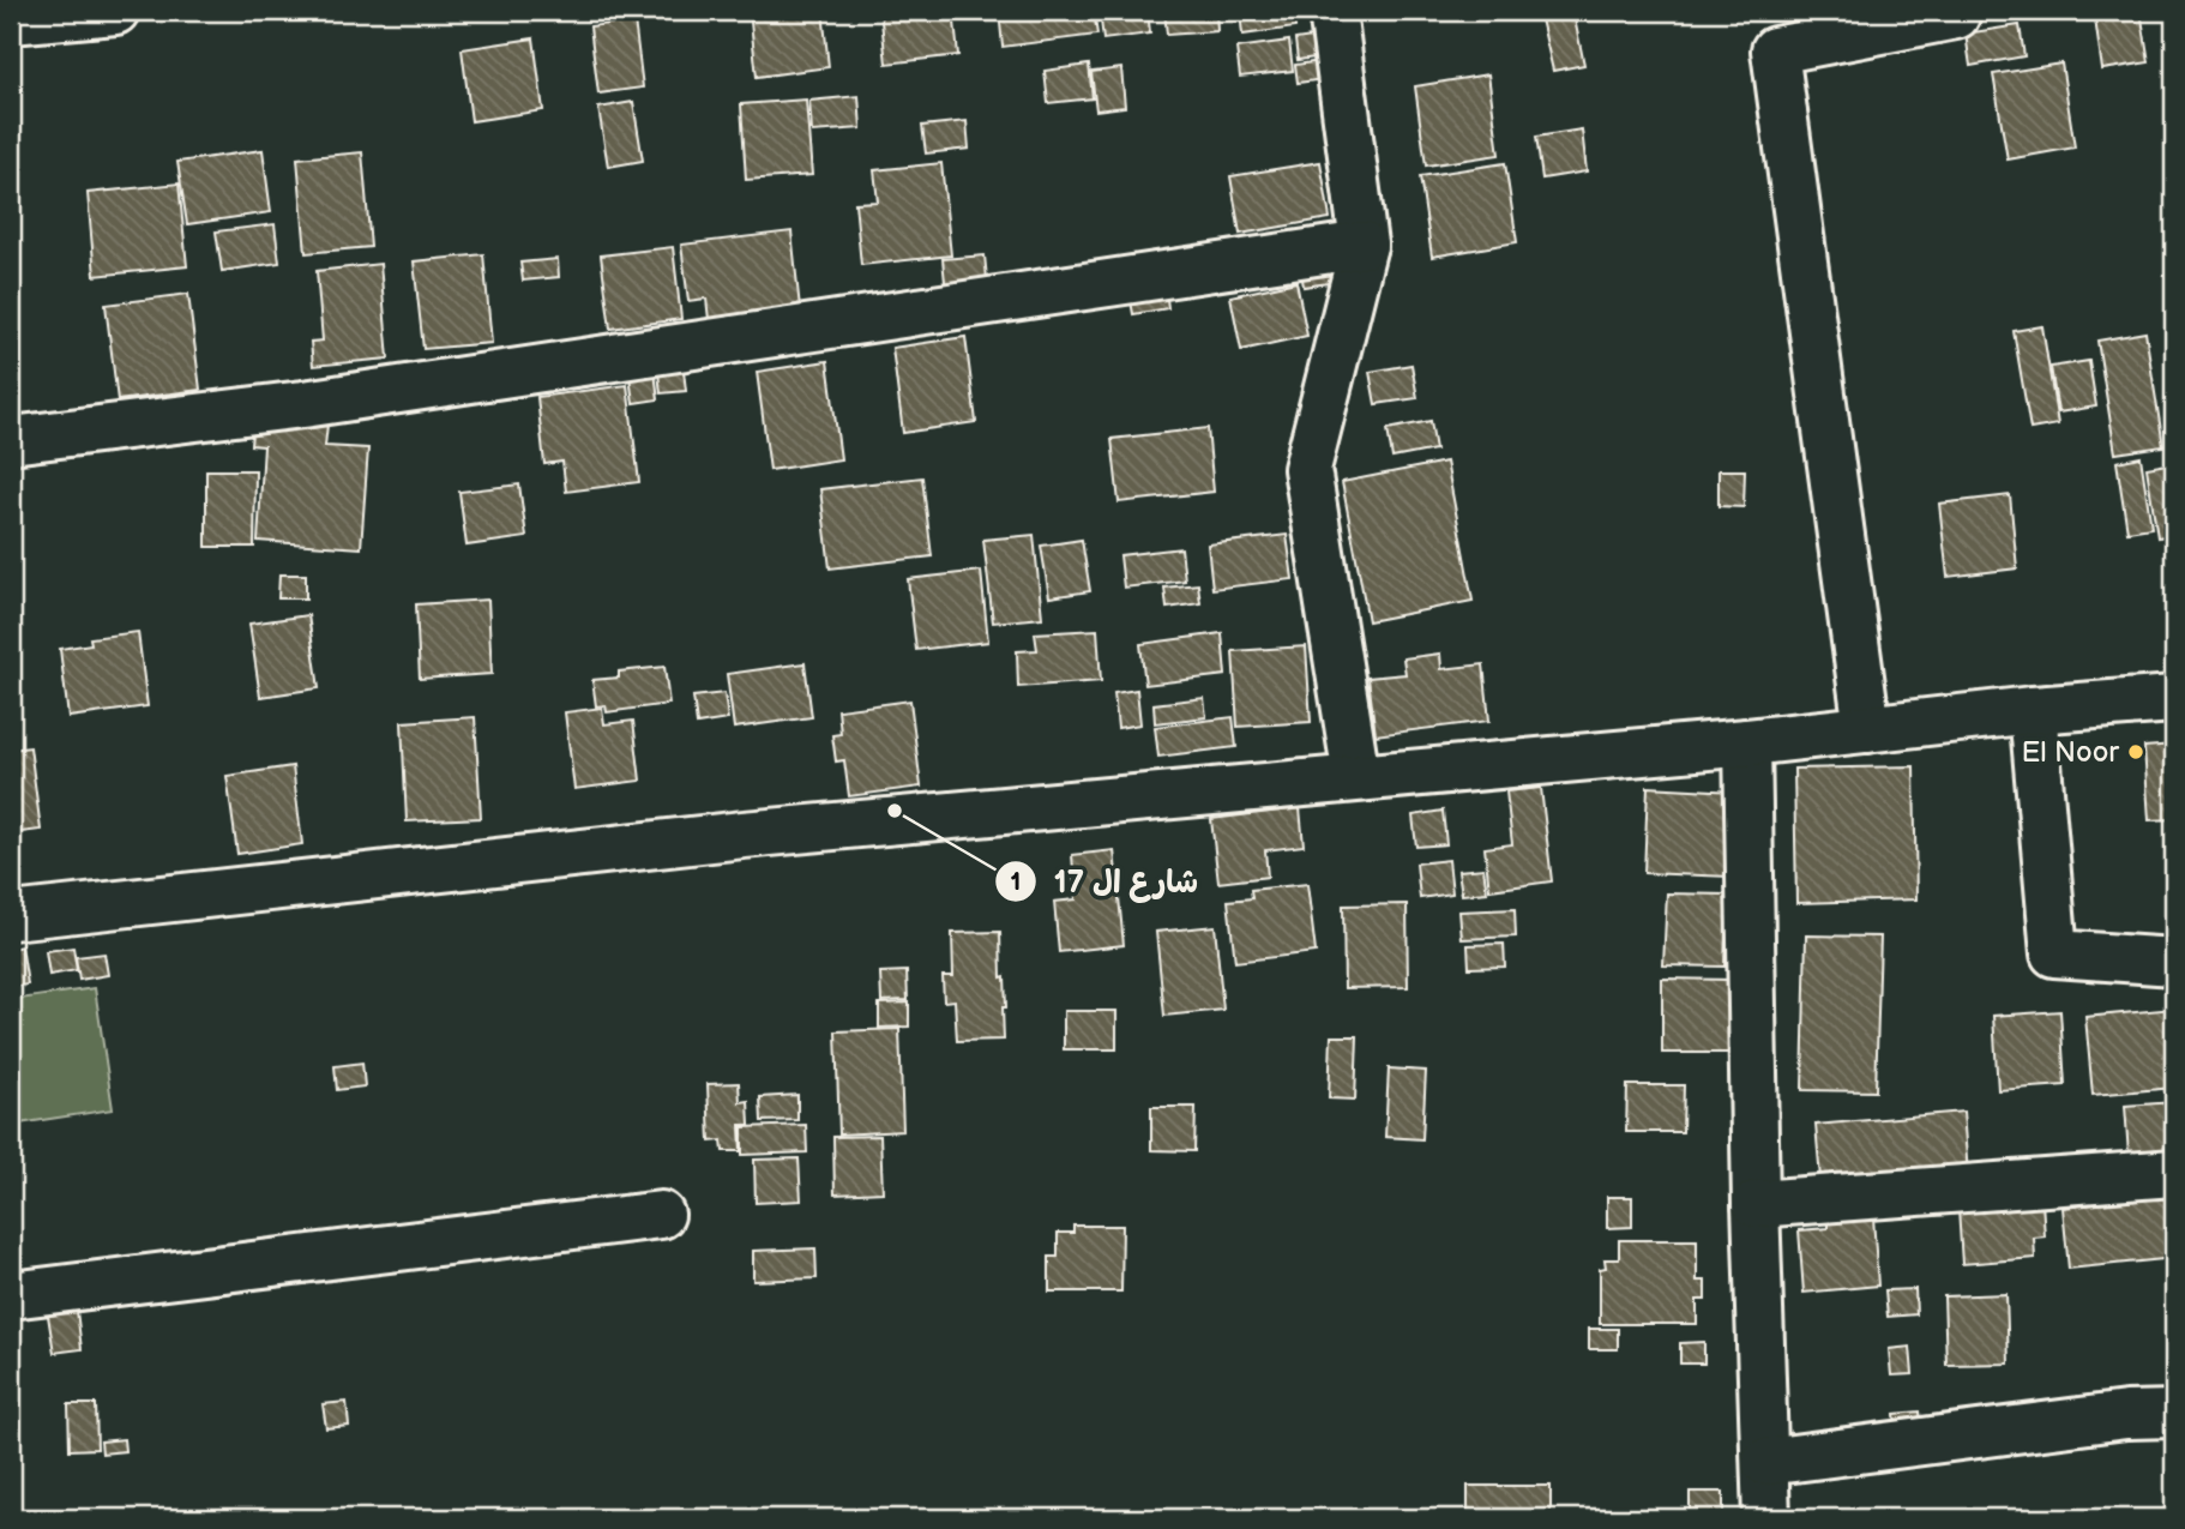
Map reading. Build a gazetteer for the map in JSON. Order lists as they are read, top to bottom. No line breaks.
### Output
{"places":["El Noor","شارع ال 17"]}
